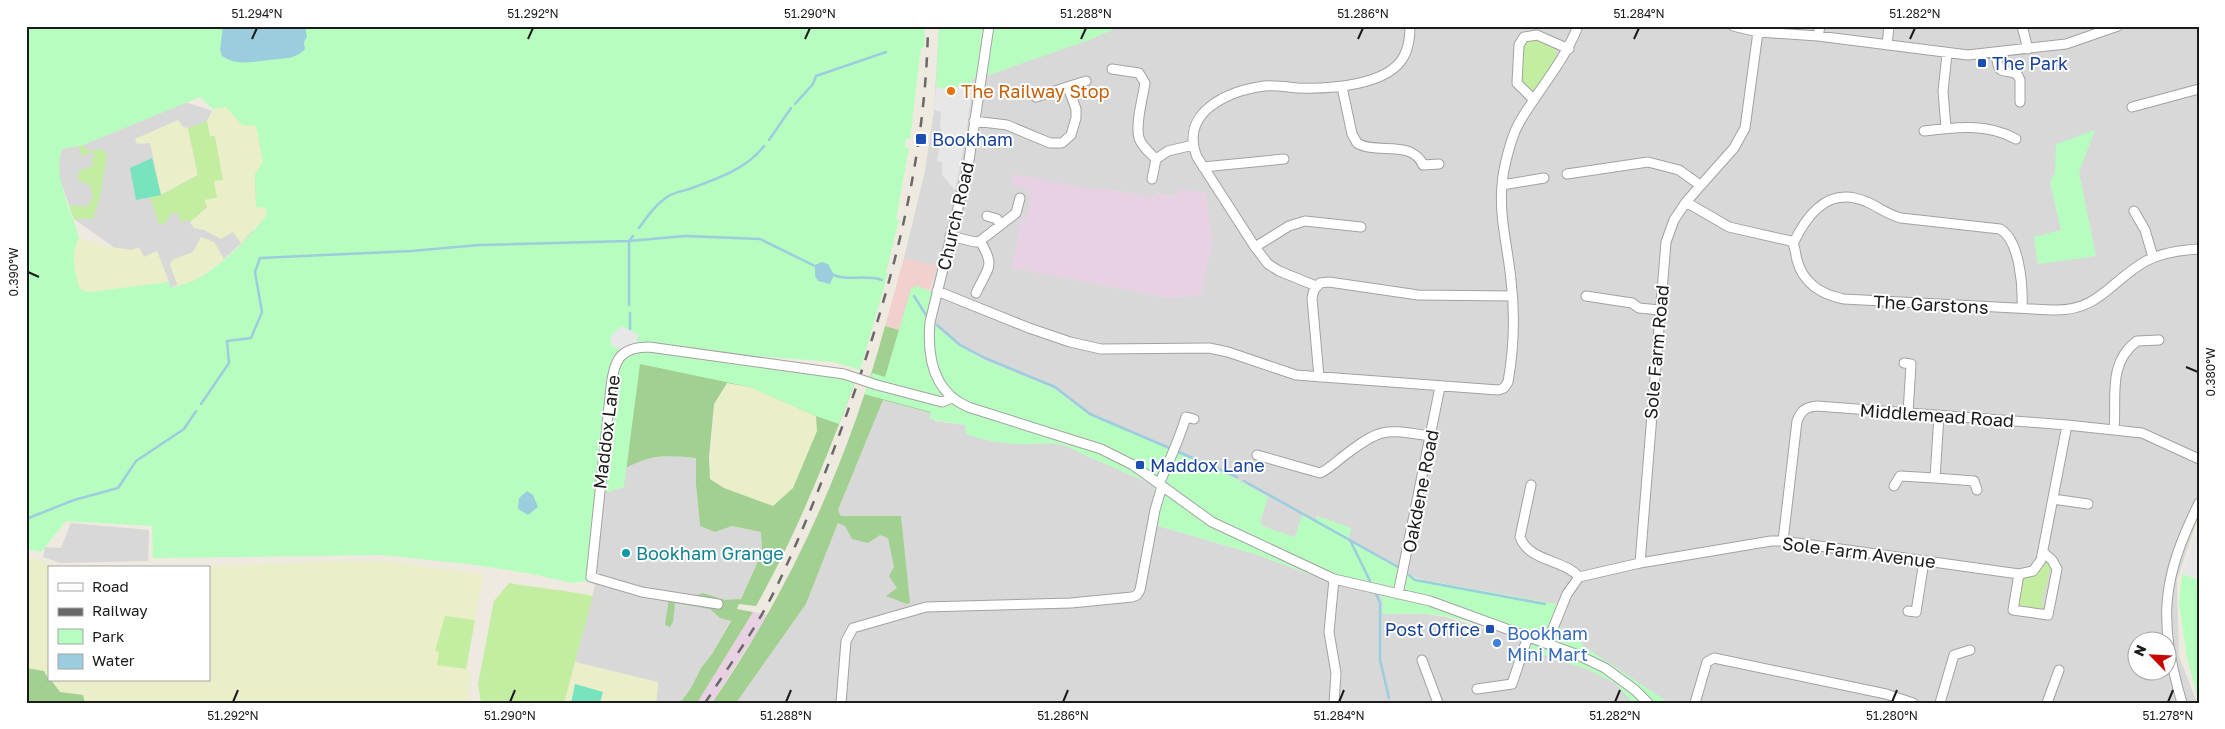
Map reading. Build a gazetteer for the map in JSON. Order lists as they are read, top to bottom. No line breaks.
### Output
{"streets":{"street":["Church Road","The Garstons","Sole Farm Road","Middlemead Road","Maddox Lane","Oakdene Road","Sole Farm Avenue"]},"crossings":[["Church Road","Maddox Lane"],["Sole Farm Road","Sole Farm Avenue"],["Middlemead Road","Sole Farm Avenue"]],"places":{"transit":["The Park","Bookham","Maddox Lane","Post Office"],"other":["The Railway Stop","Bookham Grange","Bookham Mini Mart"]},"legend":["Road","Railway","Park","Water"],"north":"top left","coordinates":["51.294°N","51.292°N","51.290°N","51.288°N","51.286°N","51.284°N","51.282°N","0.390°W","0.380°W","51.280°N","51.278°N"]}
